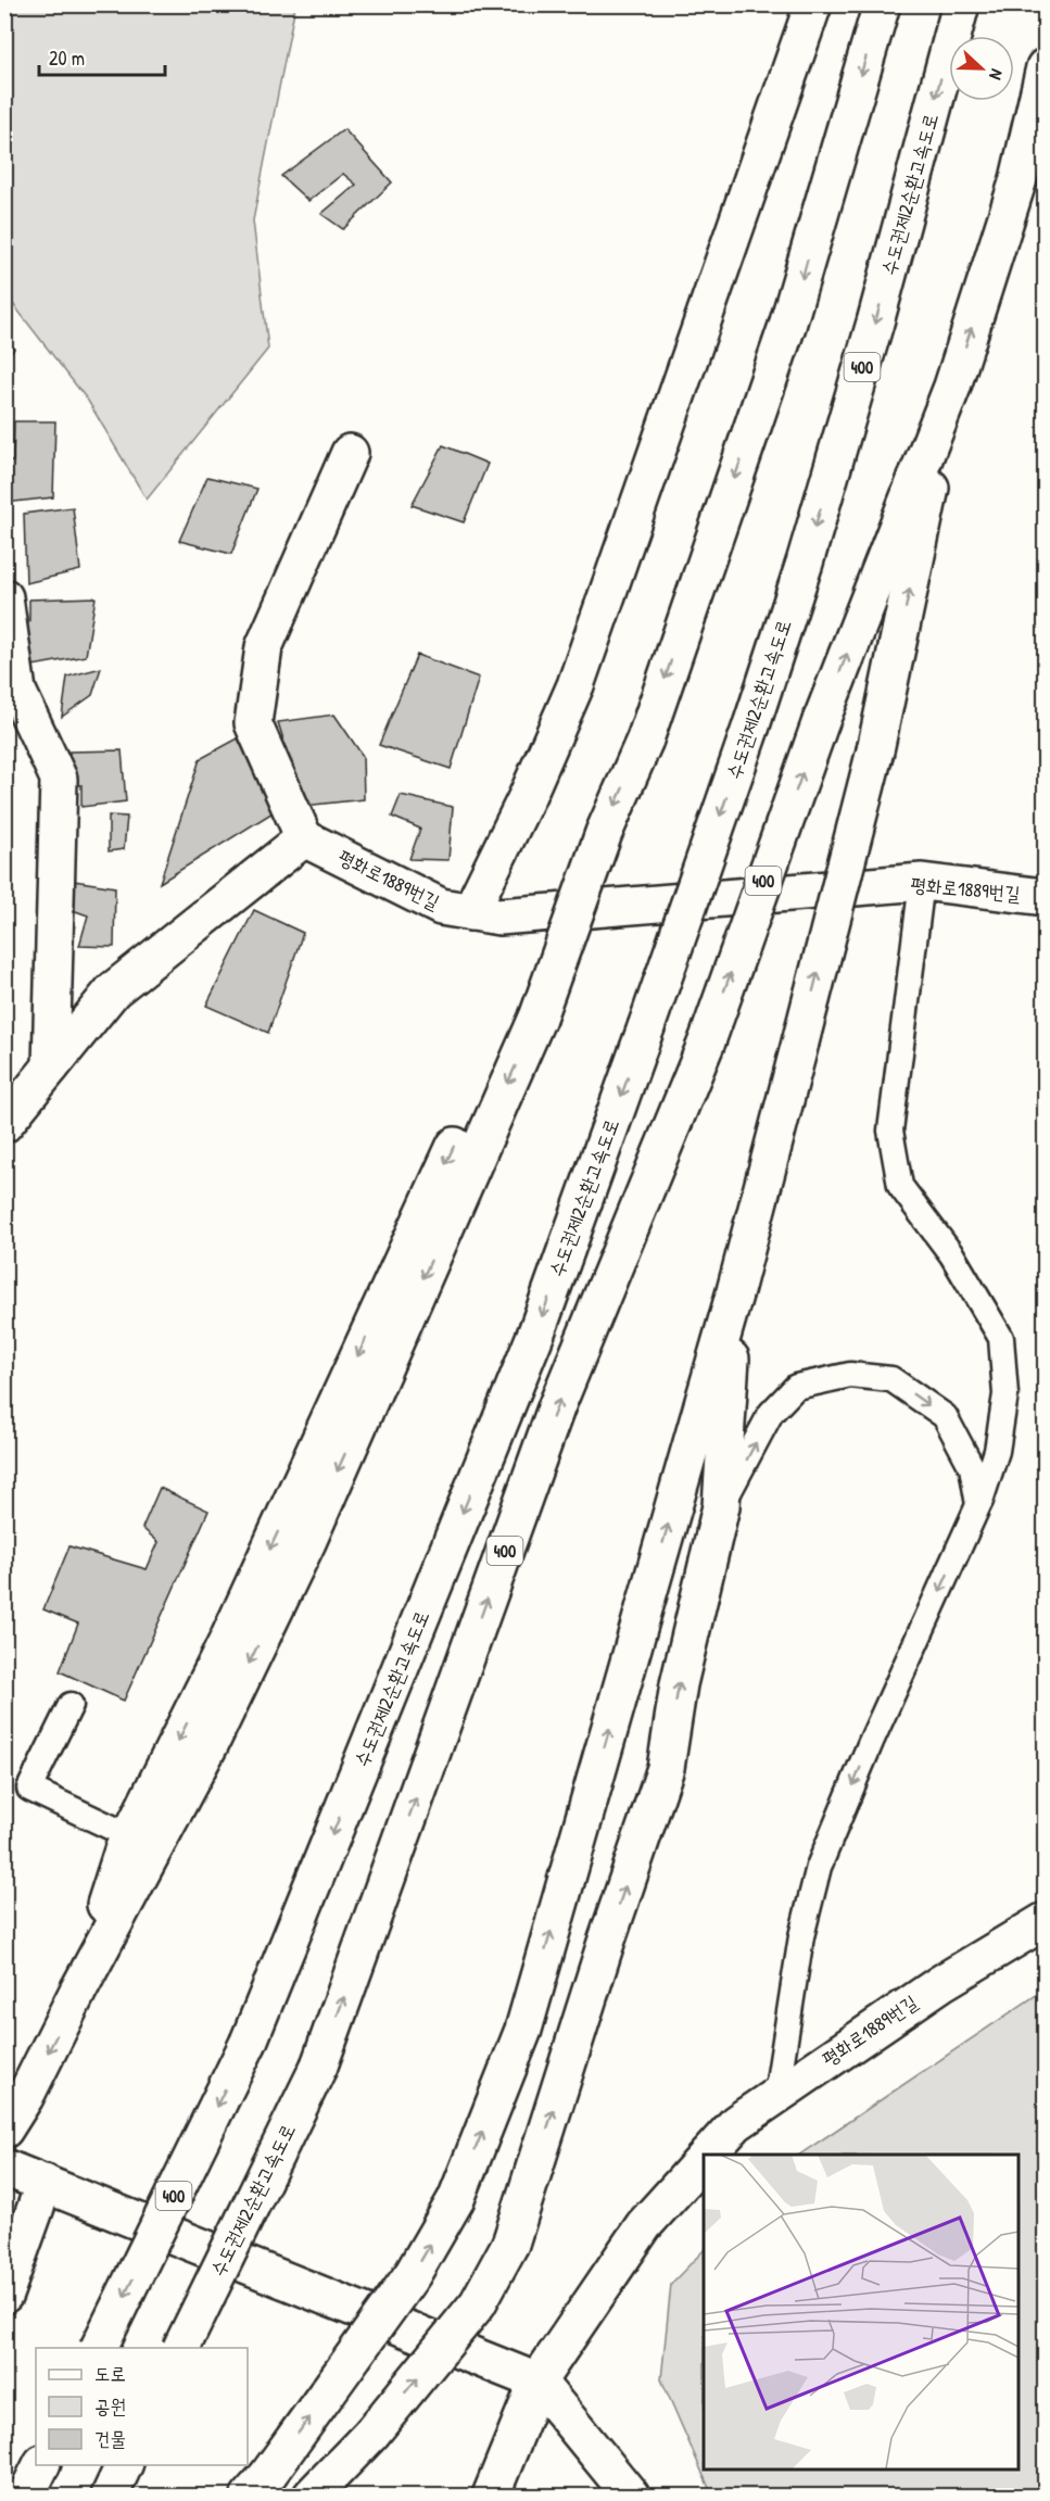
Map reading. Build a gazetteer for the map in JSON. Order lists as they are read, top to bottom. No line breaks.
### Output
{"streets":{"main road":["수도권제2순환고속도로","400","평화로1889번길"]},"legend":["도로","공원","건물"],"scale_bar":"20 m","north":"right"}
